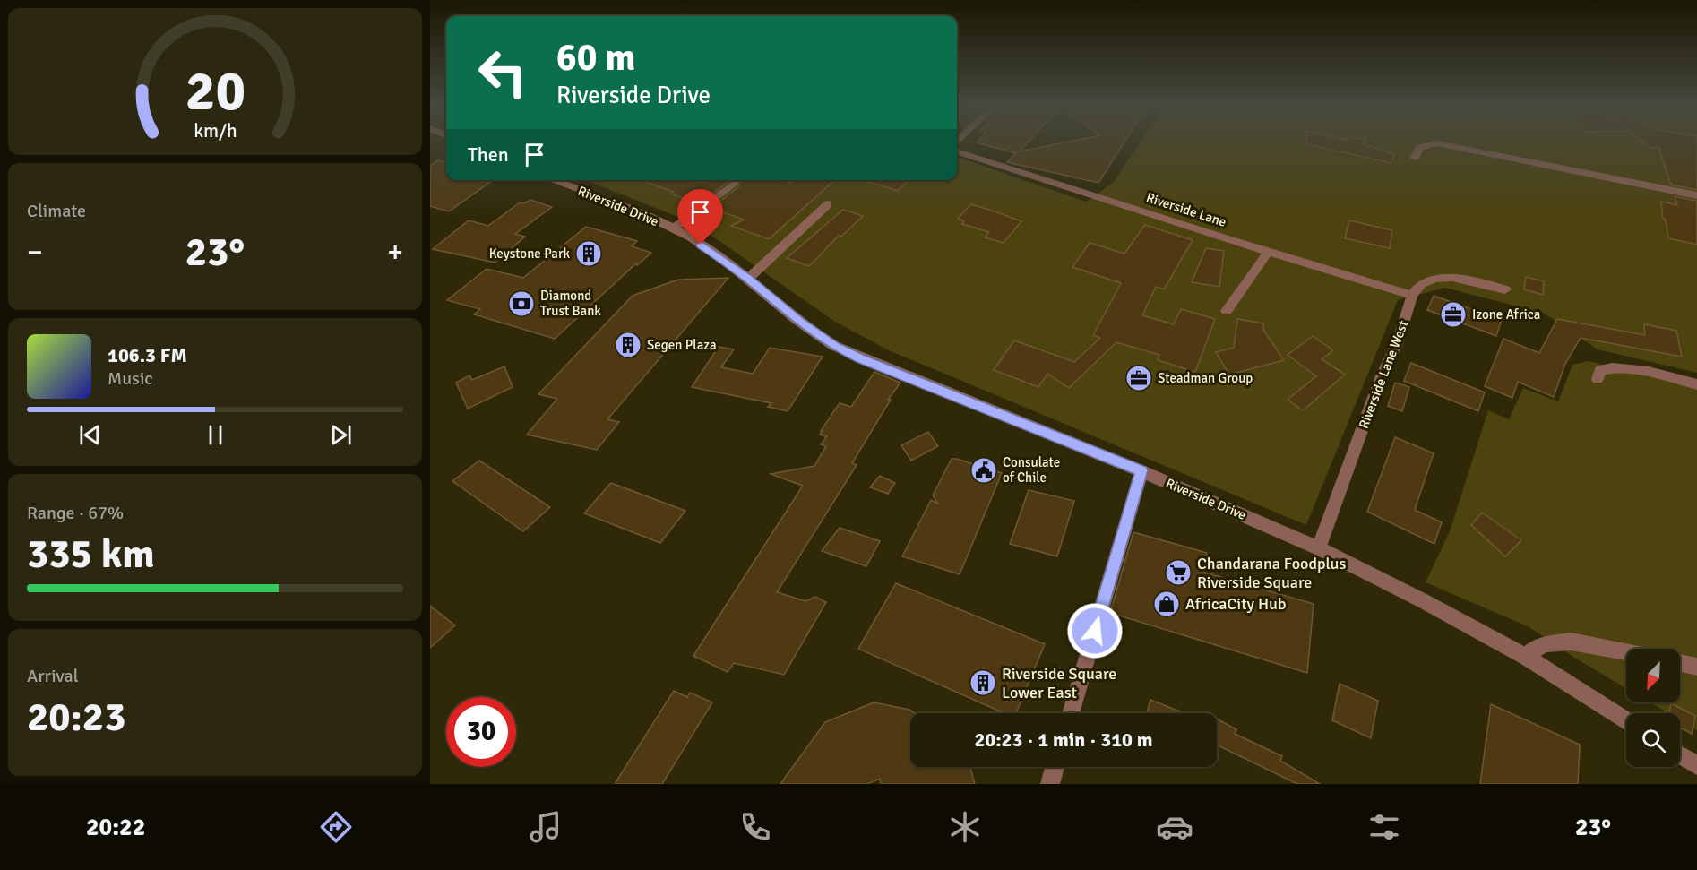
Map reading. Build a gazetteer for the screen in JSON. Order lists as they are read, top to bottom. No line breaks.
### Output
{"streets":{"street":["Riverside Drive","Riverside Lane","Riverside Lane West"]},"crossings":[["Riverside Drive","Riverside Lane West"],["Riverside Lane","Riverside Lane West"]],"places":{"building":["Keystone Park","Segen Plaza","Riverside Square Lower East"],"bank":["Diamond Trust Bank"],"office":["Izone Africa","Steadman Group"],"public building":["Consulate of Chile"],"supermarket":["Chandarana Foodplus Riverside Square"],"shop":["AfricaCity Hub"]},"north":"bottom left","page":{"turn":["60 m","Riverside Drive"],"then":"Then","tile":["Climate",["Range · 67%","335 km"],["Arrival","20:23"]],"heat":["−","23°","+"],"song":["106.3 FM","Music"],"limit":"30","trip":"20:23 · 1 min · 310 m","tabs":["20:22","23°"],"gauge":["20","km/h"]}}
